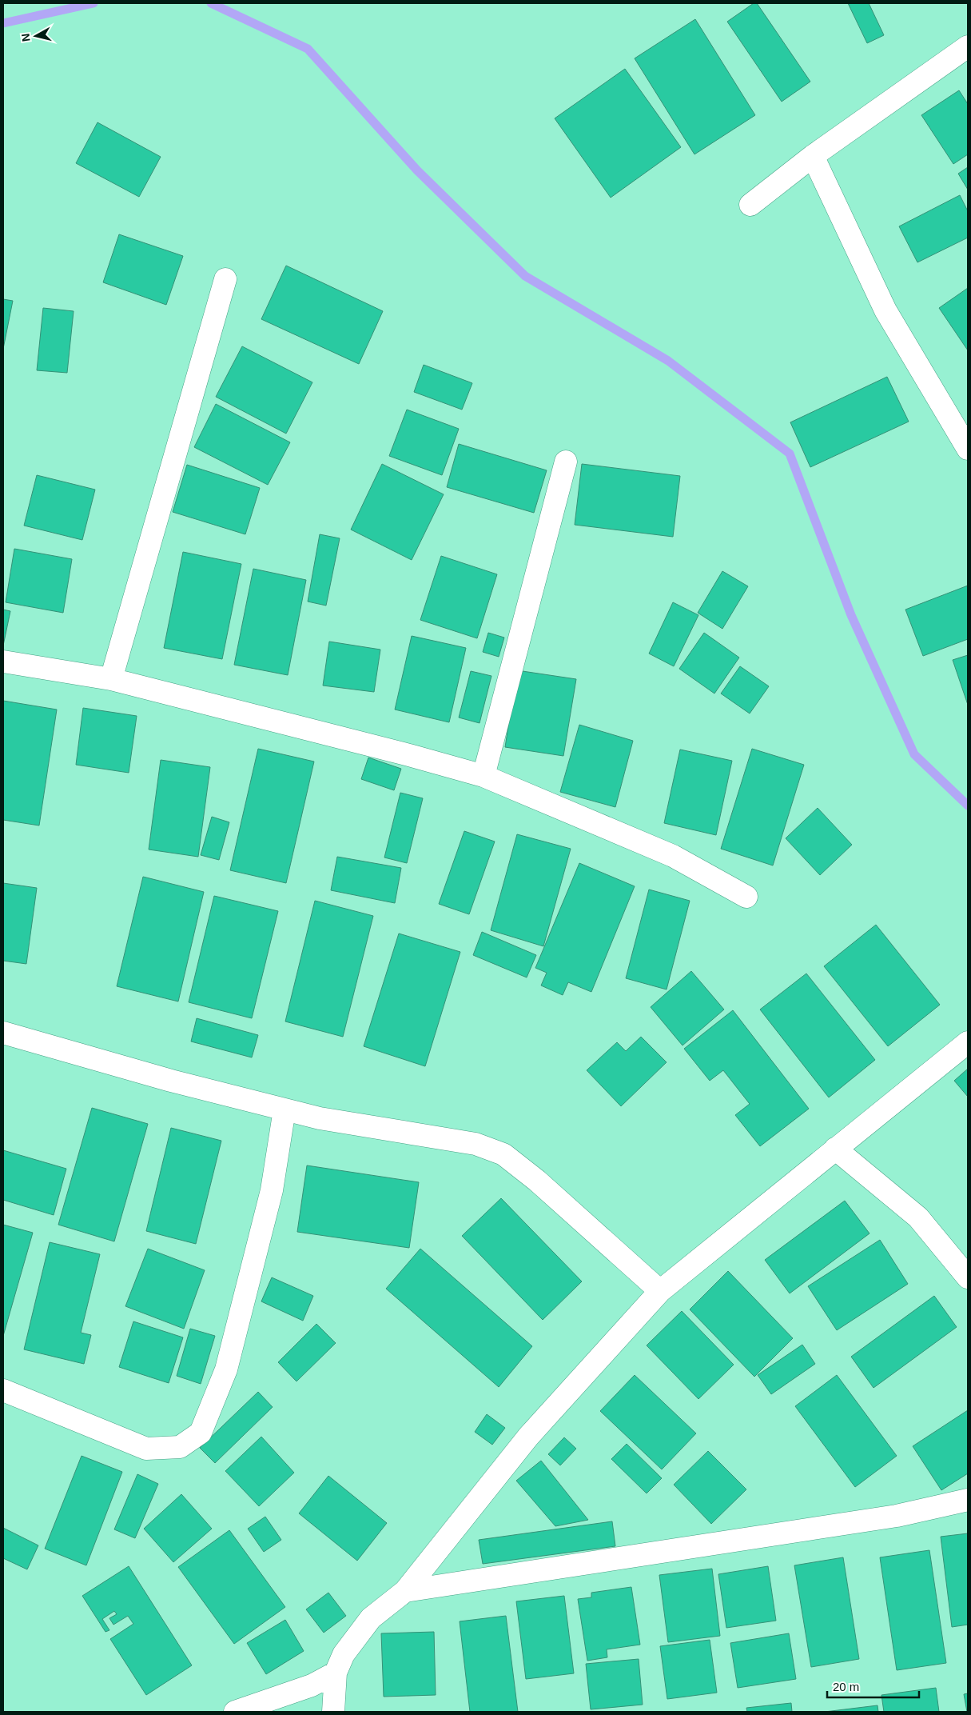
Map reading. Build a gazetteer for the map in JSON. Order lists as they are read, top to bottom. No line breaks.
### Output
{"scale_bar":"20 m","north":"left"}
